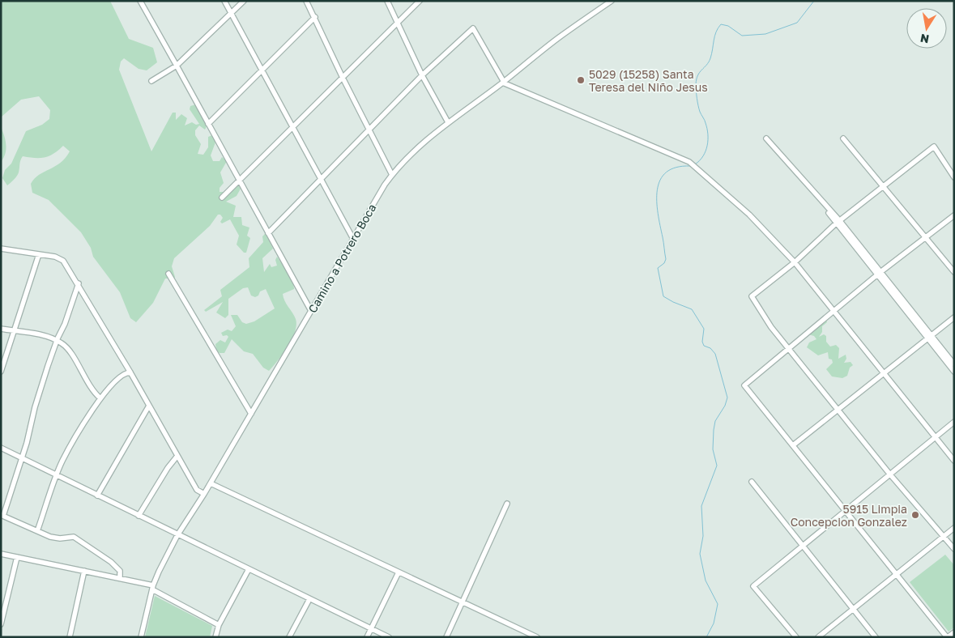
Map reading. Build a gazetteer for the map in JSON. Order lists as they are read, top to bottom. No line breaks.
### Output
{"streets":{"street":["Camino a Potrero Boca"]},"places":["5029 (15258) Santa Teresa del Niño Jesus","5915 Limpia Concepcion Gonzalez"],"north":"bottom"}
